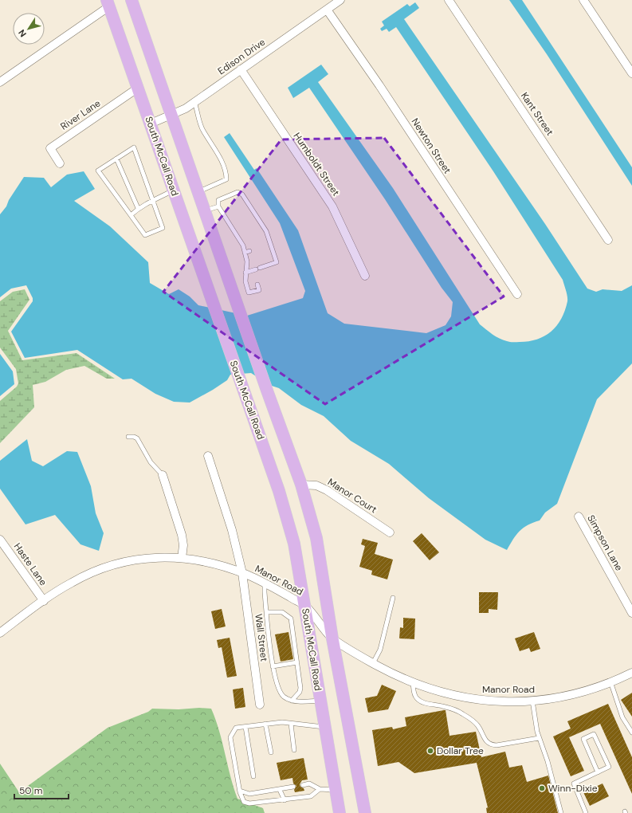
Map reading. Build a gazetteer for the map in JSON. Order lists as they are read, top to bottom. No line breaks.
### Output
{"streets":{"main road":["South McCall Road"],"street":["Edison Drive","Kant Street","River Lane","Newton Street","Humboldt Street","Manor Court","Simpson Lane","Haste Lane","Manor Road","Wall Street"]},"crossings":[["Edison Drive","Newton Street"],["Edison Drive","South McCall Road"],["Edison Drive","Humboldt Street"],["River Lane","South McCall Road"],["South McCall Road","Manor Road"],["Haste Lane","Manor Road"],["Manor Road","Wall Street"]],"places":["Dollar Tree","Winn-Dixie"],"scale_bar":"50 m","north":"bottom left"}
